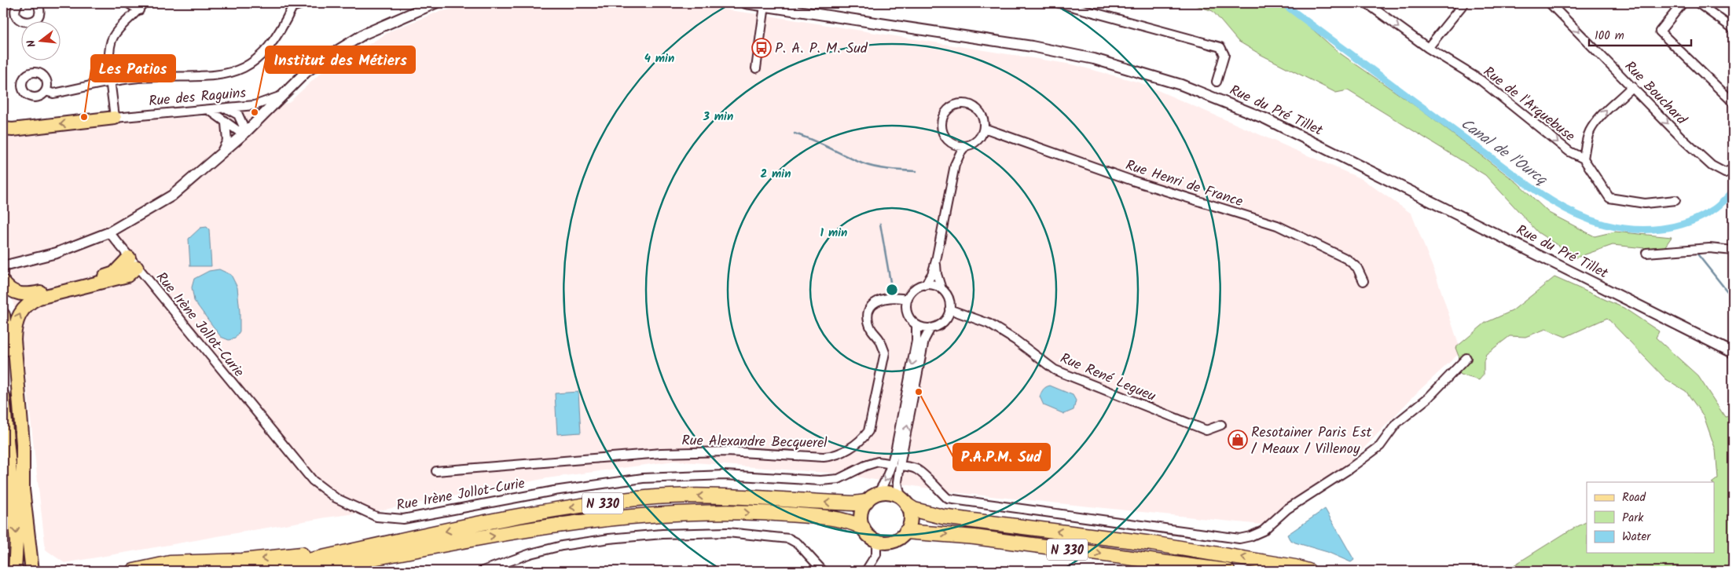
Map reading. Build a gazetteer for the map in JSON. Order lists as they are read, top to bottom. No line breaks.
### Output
{"streets":{"highway":["N 330"],"street":["Rue Bouchard","Rue des Raguins","Rue de l'Arquebuse","Rue du Pré Tillet","Rue Henri de France","Rue Irène Jollot-Curie","Rue René Legueu","Rue Alexandre Becquerel"]},"crossings":[["Rue René Legueu","Rue Alexandre Becquerel"]],"one_way":["Rue Bouchard","Rue de l'Arquebuse"],"water":["Canal de l'Ourcq"],"places":{"bus stop":["P. A. P. M. Sud"],"other":["Institut des Métiers","Les Patios","P.A.P.M. Sud"],"shop":["Resotainer Paris Est / Meaux / Villenoy"]},"legend":["Road","Park","Water"],"scale_bar":"100 m","north":"left","rings":["4 min","3 min","2 min","1 min"]}
